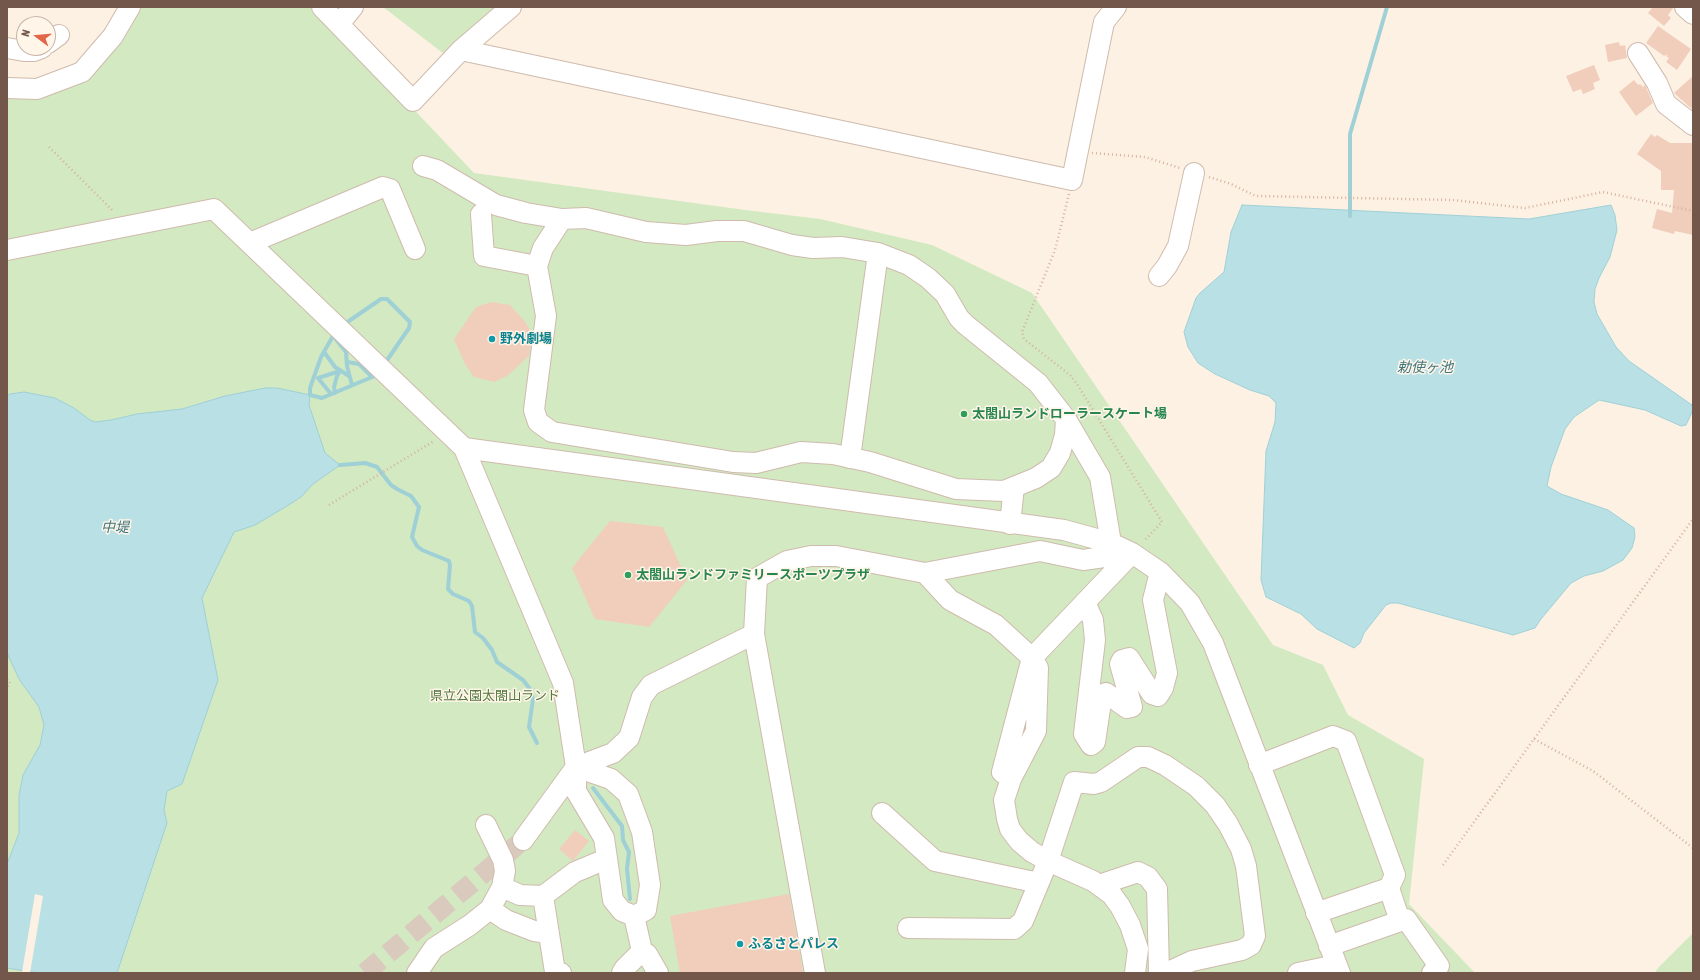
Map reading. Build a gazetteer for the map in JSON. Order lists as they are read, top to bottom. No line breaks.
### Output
{"water":["勅使ヶ池","中堤"],"parks":["県立公園太閤山ランド"],"places":["野外劇場","太閤山ランドローラースケート場","太閤山ランドファミリースポーツプラザ","ふるさとパレス"],"north":"left"}
